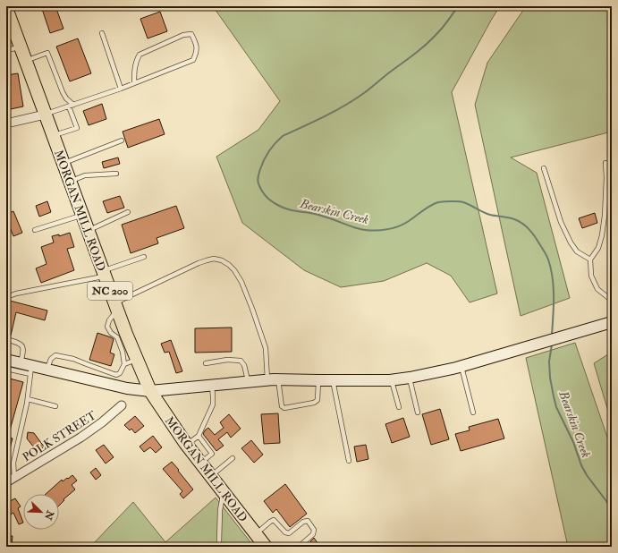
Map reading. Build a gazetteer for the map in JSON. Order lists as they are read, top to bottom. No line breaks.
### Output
{"streets":{"main road":["MORGAN MILL ROAD","NC 200"],"street":["POLK STREET"]},"water":["Bearskin Creek"],"north":"bottom right"}
